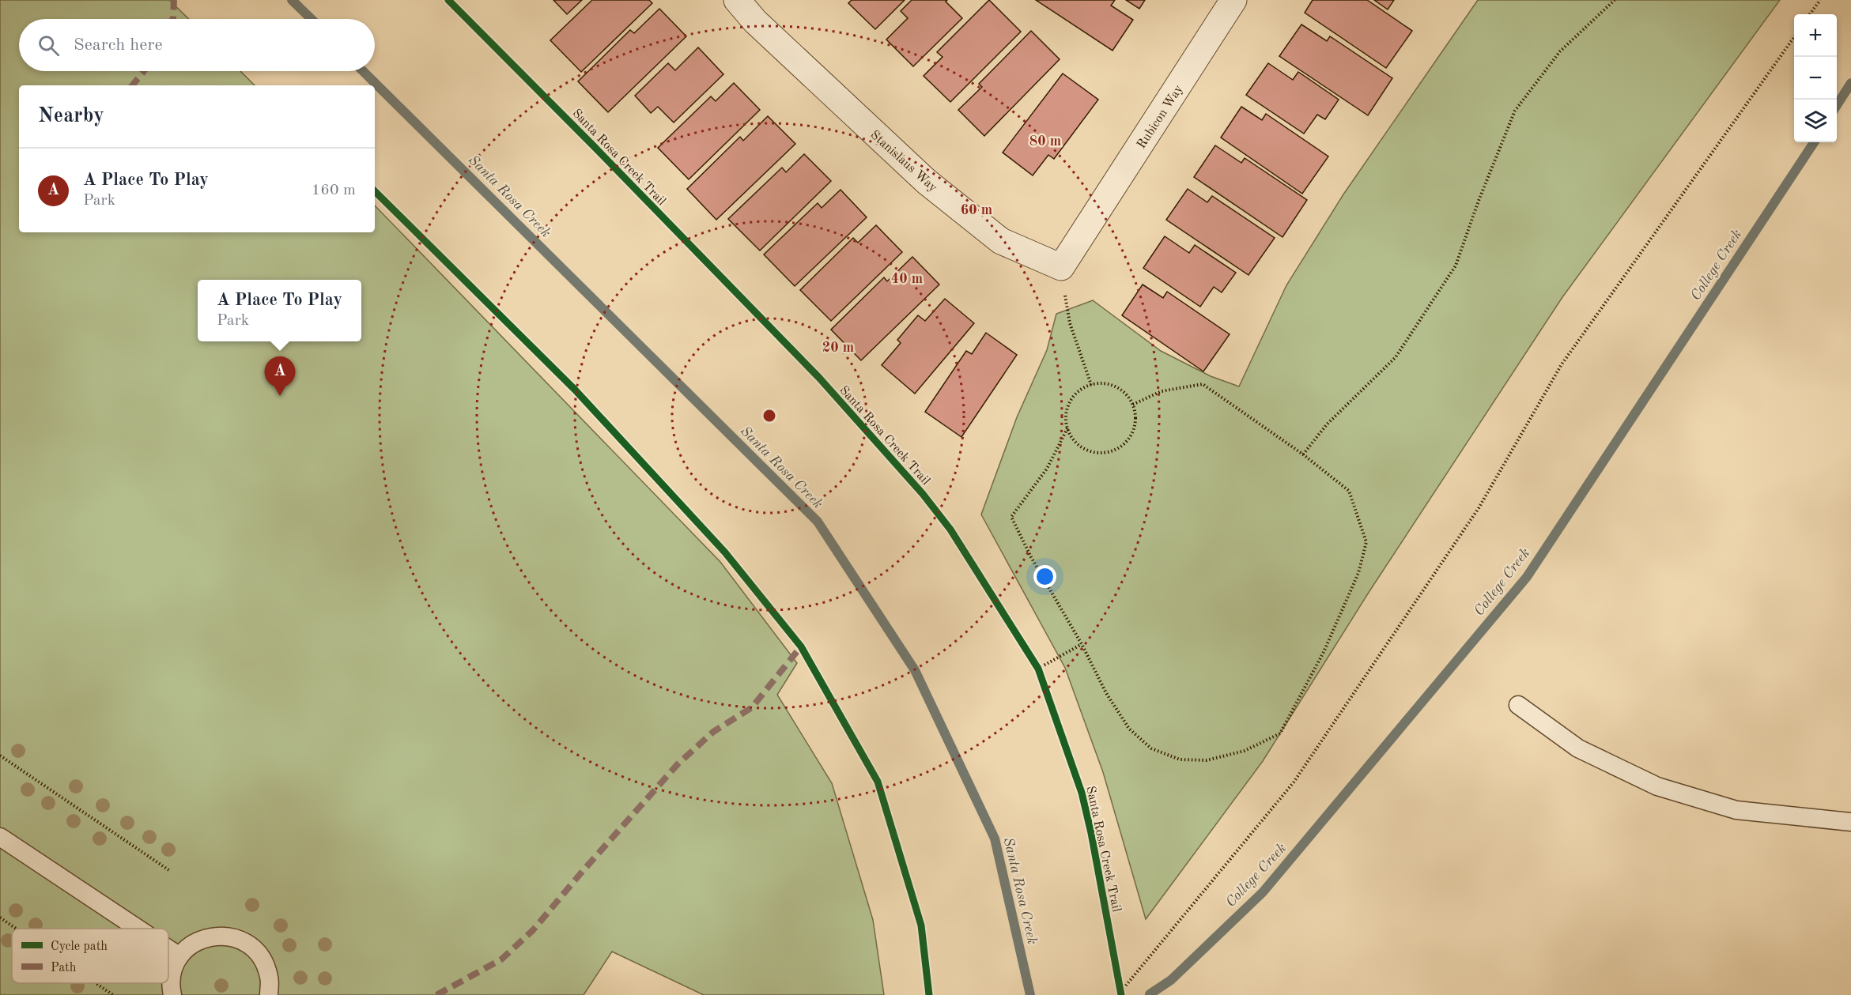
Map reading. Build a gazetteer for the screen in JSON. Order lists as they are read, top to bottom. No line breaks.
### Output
{"streets":{"street":["Rubicon Way","Stanislaus Way"],"cycle path":["Santa Rosa Creek Trail"]},"crossings":[["Rubicon Way","Stanislaus Way"]],"water":["Santa Rosa Creek","College Creek"],"legend":["Cycle path","Path"],"page":{"map_buttons":["+","−"],"search":"Search here","heading":"Nearby","list":[{"mark":"A","name":"A Place To Play","note":"Park","value":"160 m"}],"popup":["A Place To Play","Park"],"pins":"A"},"rings":["80 m","60 m","40 m","20 m"]}
